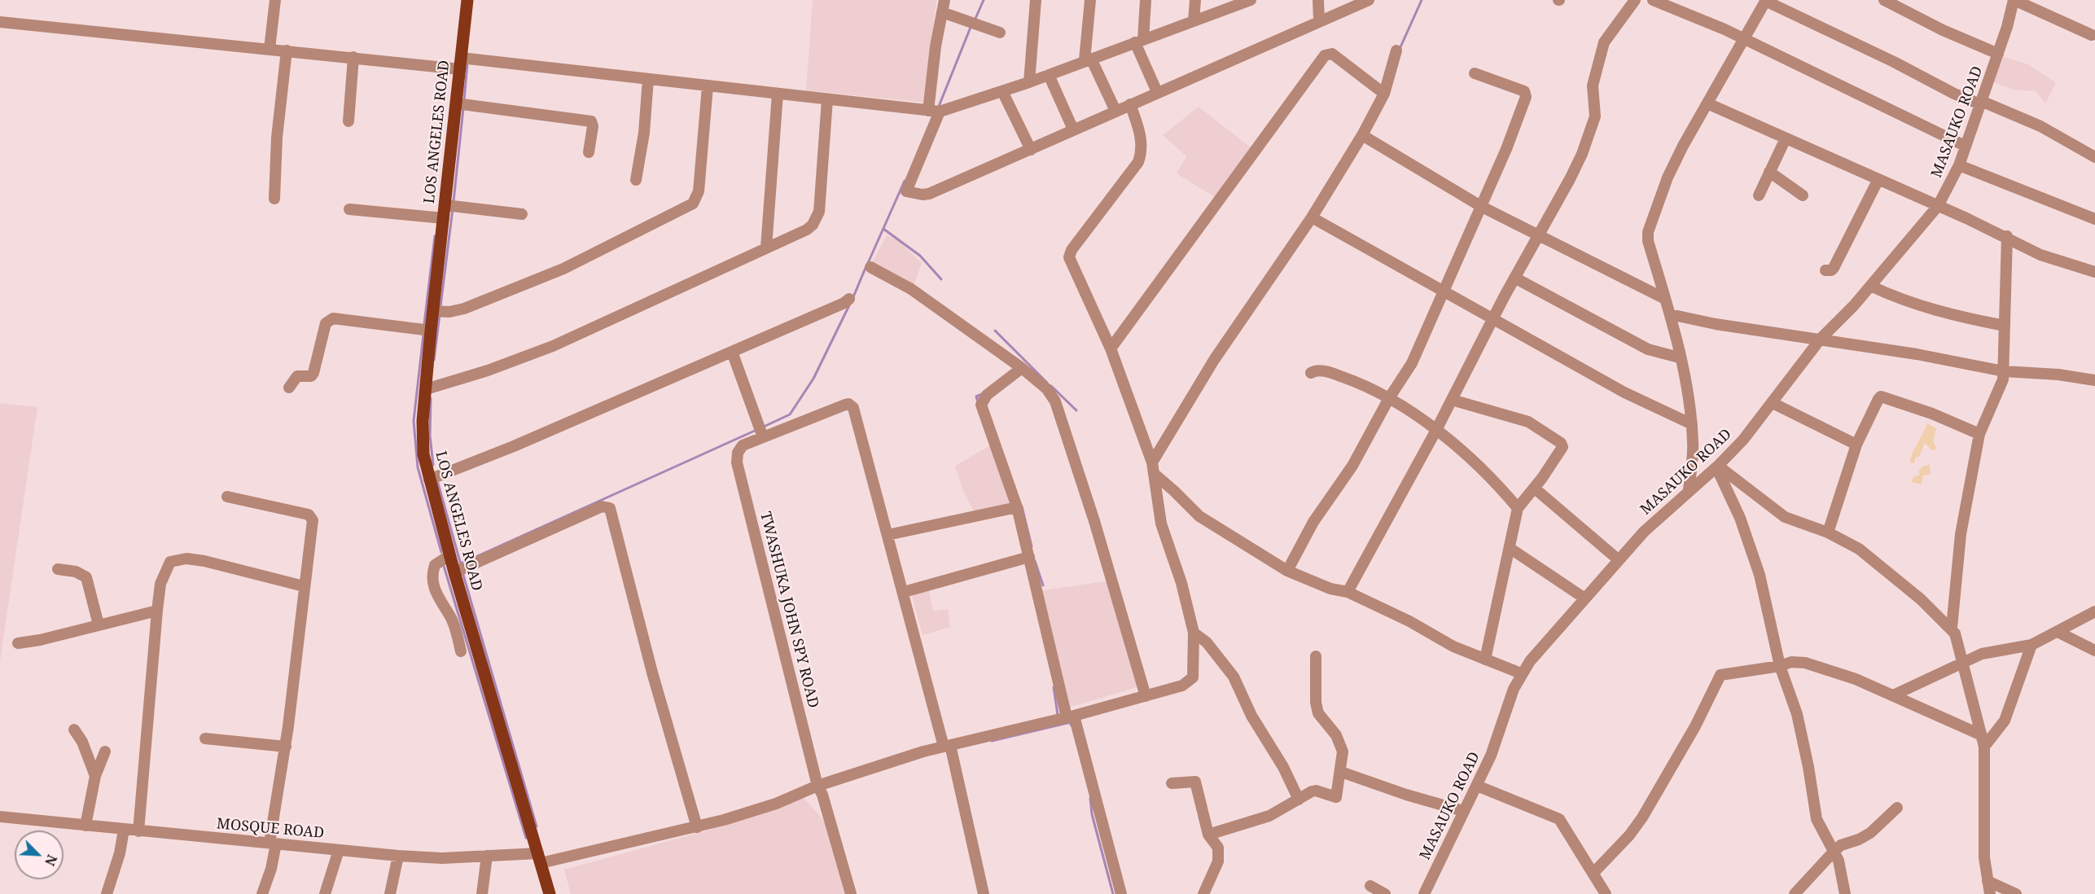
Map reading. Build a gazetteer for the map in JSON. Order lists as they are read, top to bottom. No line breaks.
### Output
{"streets":{"main road":["LOS ANGELES ROAD"],"street":["MASAUKO ROAD","TWASHUKA JOHN SPY ROAD","MOSQUE ROAD"]},"crossings":[["LOS ANGELES ROAD","MOSQUE ROAD"],["TWASHUKA JOHN SPY ROAD","MOSQUE ROAD"]],"north":"bottom right"}
